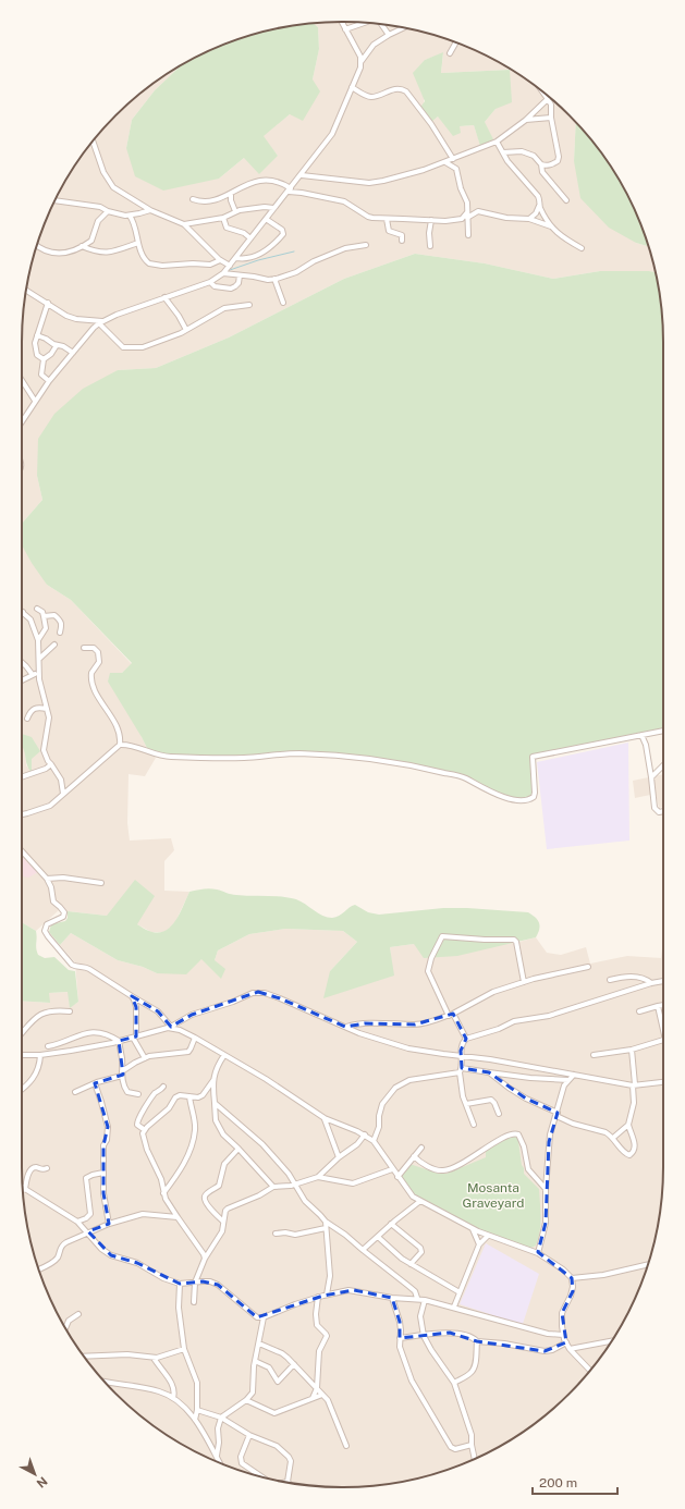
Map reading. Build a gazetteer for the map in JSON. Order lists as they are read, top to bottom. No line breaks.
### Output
{"parks":["Mosanta Graveyard"],"scale_bar":"200 m","north":"bottom right"}
